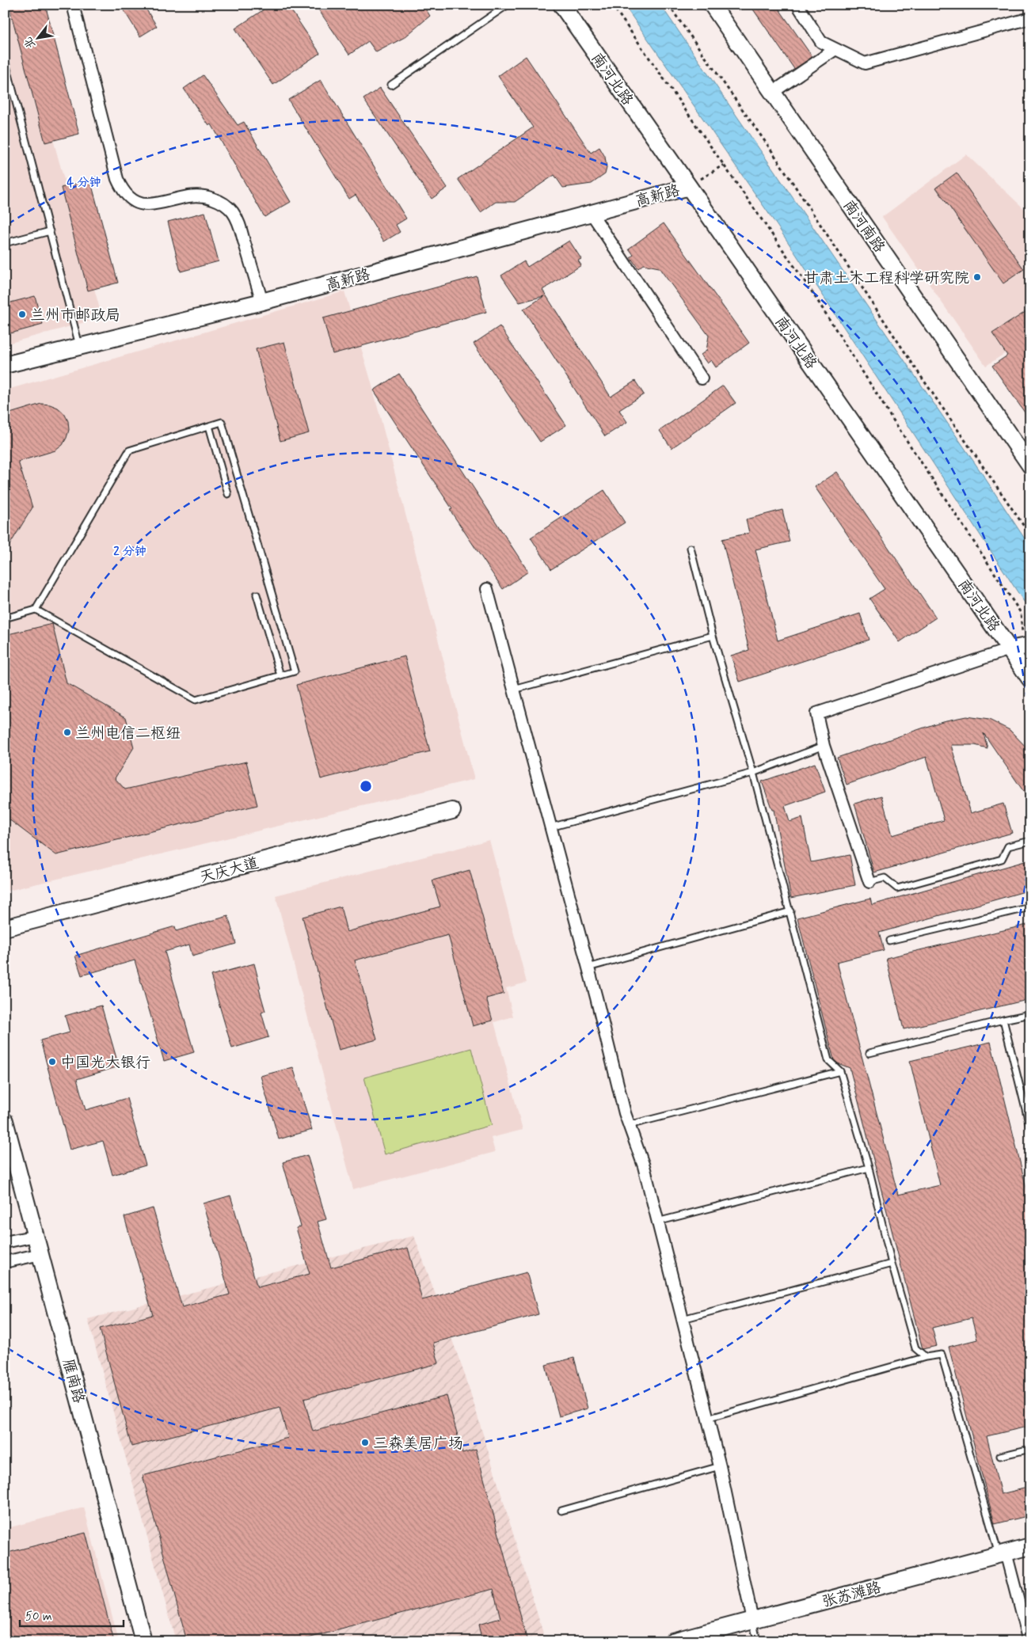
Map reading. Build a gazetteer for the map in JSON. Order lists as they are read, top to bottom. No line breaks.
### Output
{"streets":{"street":["南河北路","高新路","南河南路","天庆大道","雁南路","张苏滩路"]},"crossings":[["南河北路","高新路"]],"places":["甘肃土木工程科学研究院","兰州市邮政局","兰州电信二枢纽","中国光大银行","三森美居广场"],"scale_bar":"50 m","north":"bottom left","rings":["4 分钟","2 分钟"]}
